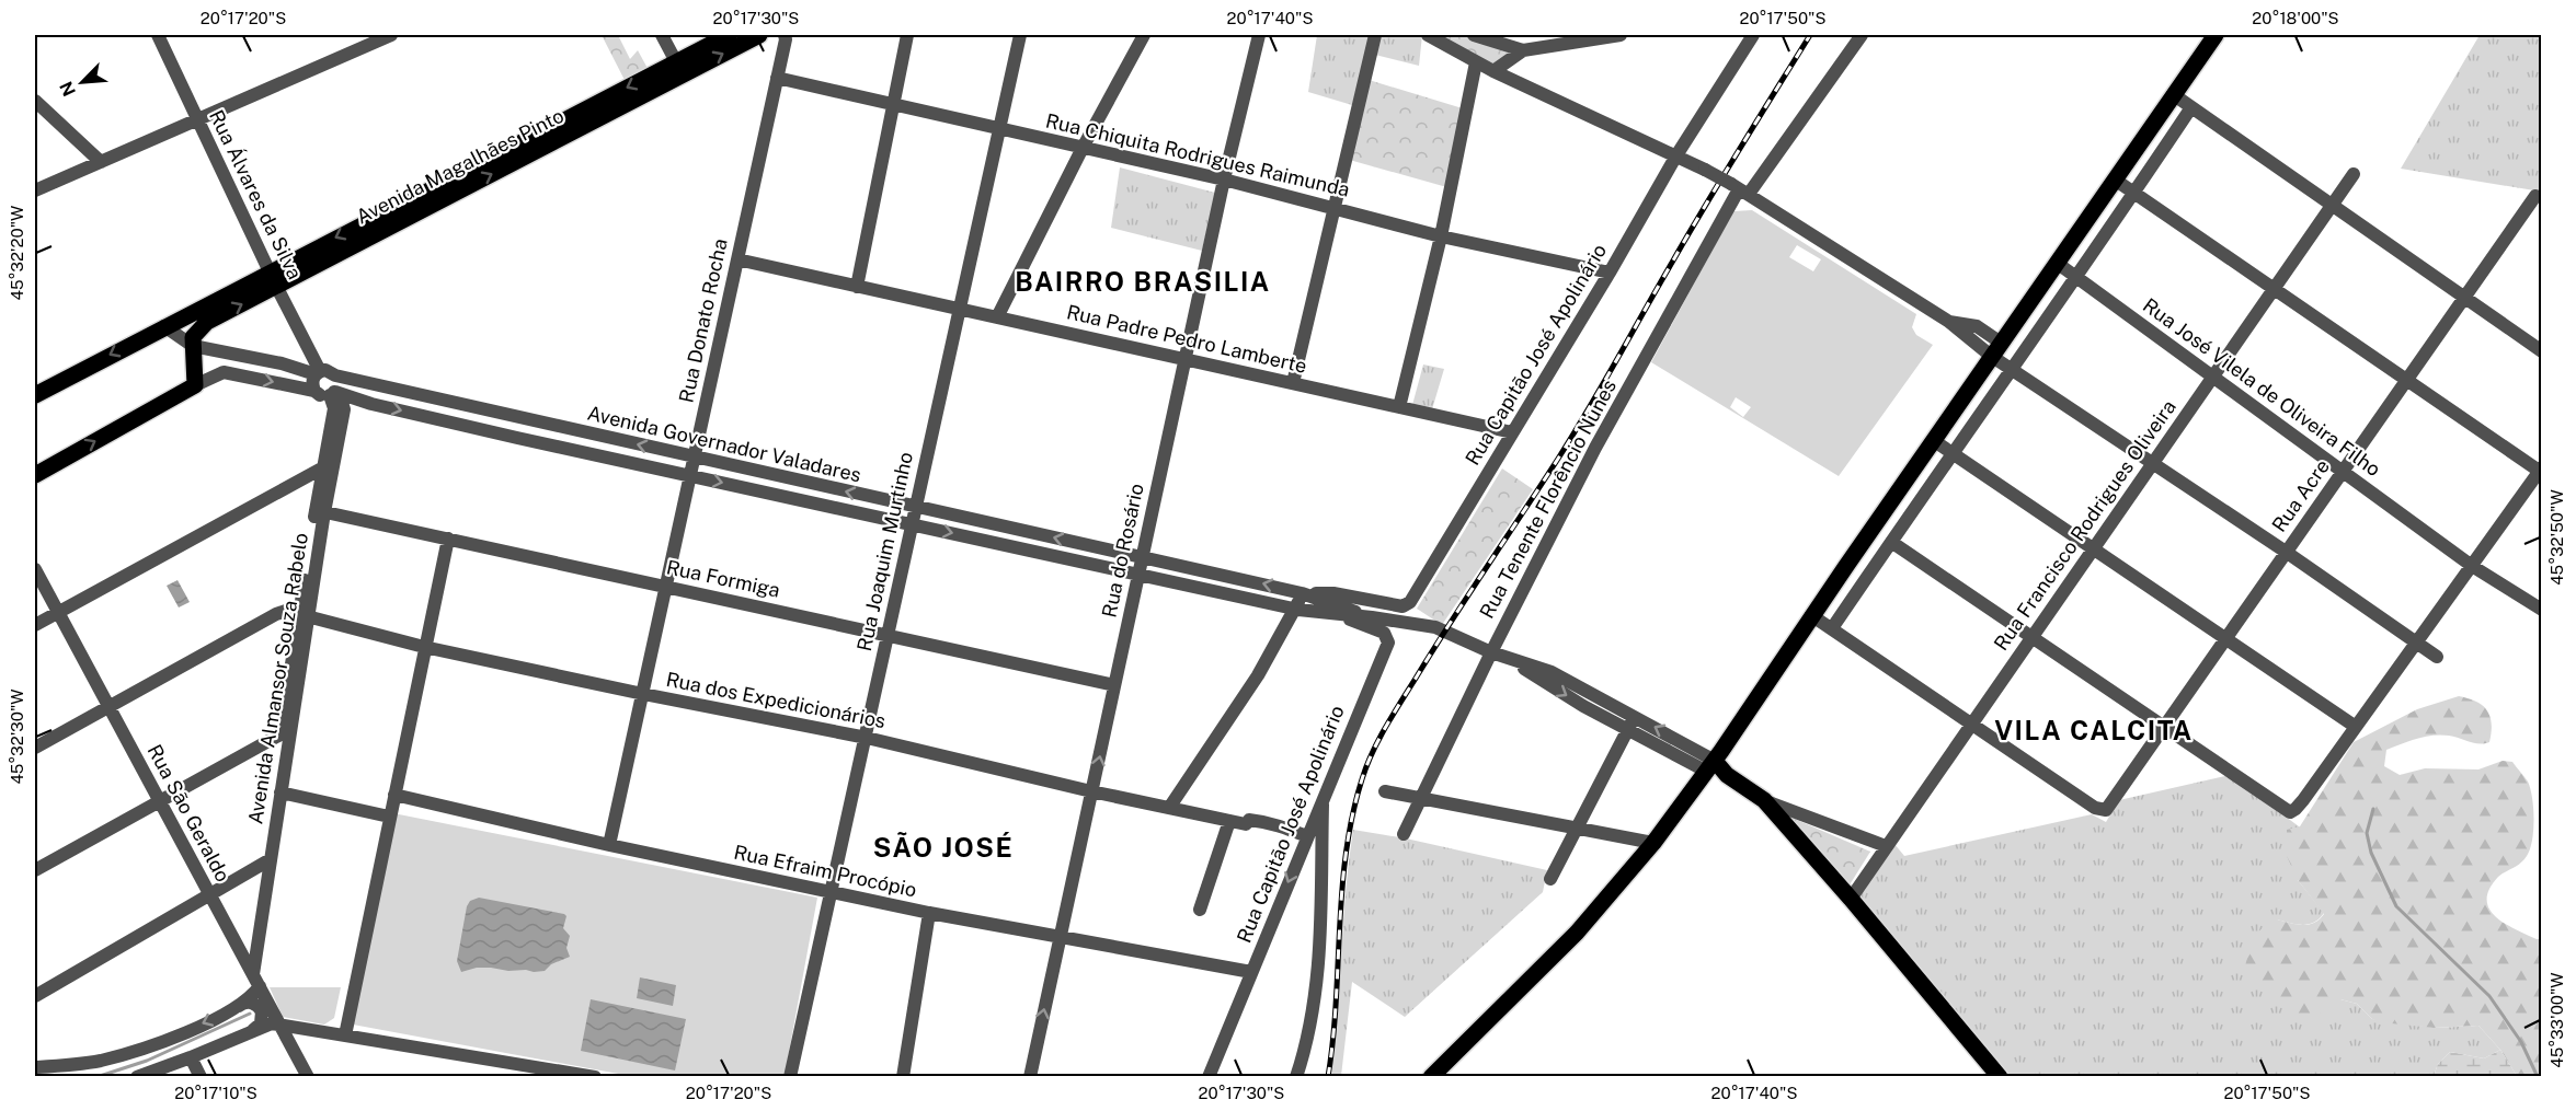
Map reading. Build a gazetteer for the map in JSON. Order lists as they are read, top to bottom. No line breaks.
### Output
{"streets":{"main road":["Avenida Magalhães Pinto"],"street":["Rua Chiquita Rodrigues Raimunda","Rua Álvares da Silva","Rua Donato Rocha","Rua Padre Pedro Lamberte","Rua Capitão José Apolinário","Rua José Vilela de Oliveira Filho","Avenida Governador Valadares","Rua Acre","Rua Tenente Florêncio Nunes","Rua Francisco Rodrigues Oliveira","Rua do Rosário","Rua Joaquim Murtinho","Rua Formiga","Avenida Almansor Souza Rabelo","Rua dos Expedicionários","Rua São Geraldo","Rua Efraim Procópio"]},"crossings":[["Rua Chiquita Rodrigues Raimunda","Rua Donato Rocha"],["Rua Chiquita Rodrigues Raimunda","Rua Capitão José Apolinário"],["Rua Chiquita Rodrigues Raimunda","Rua do Rosário"],["Rua Chiquita Rodrigues Raimunda","Rua Joaquim Murtinho"],["Avenida Magalhães Pinto","Rua Álvares da Silva"],["Rua Álvares da Silva","Avenida Governador Valadares"],["Rua Álvares da Silva","Avenida Almansor Souza Rabelo"],["Rua Donato Rocha","Rua Padre Pedro Lamberte"],["Rua Donato Rocha","Avenida Governador Valadares"],["Rua Donato Rocha","Rua Formiga"],["Rua Donato Rocha","Rua dos Expedicionários"],["Rua Donato Rocha","Rua Efraim Procópio"],["Rua Padre Pedro Lamberte","Rua Capitão José Apolinário"],["Rua Padre Pedro Lamberte","Rua do Rosário"],["Rua Padre Pedro Lamberte","Rua Joaquim Murtinho"],["Rua Capitão José Apolinário","Avenida Governador Valadares"],["Rua Capitão José Apolinário","Rua dos Expedicionários"],["Rua Capitão José Apolinário","Rua Efraim Procópio"],["Rua José Vilela de Oliveira Filho","Rua Acre"],["Rua José Vilela de Oliveira Filho","Rua Francisco Rodrigues Oliveira"],["Avenida Governador Valadares","Rua Tenente Florêncio Nunes"],["Avenida Governador Valadares","Rua do Rosário"],["Avenida Governador Valadares","Rua Joaquim Murtinho"],["Avenida Governador Valadares","Avenida Almansor Souza Rabelo"],["Rua Acre","Rua Francisco Rodrigues Oliveira"],["Rua do Rosário","Rua Formiga"],["Rua do Rosário","Rua dos Expedicionários"],["Rua do Rosário","Rua Efraim Procópio"],["Rua Joaquim Murtinho","Rua Formiga"],["Rua Joaquim Murtinho","Rua dos Expedicionários"],["Rua Joaquim Murtinho","Rua Efraim Procópio"],["Rua Formiga","Avenida Almansor Souza Rabelo"],["Avenida Almansor Souza Rabelo","Rua dos Expedicionários"],["Avenida Almansor Souza Rabelo","Rua São Geraldo"]],"districts":["BAIRRO BRASILIA","VILA CALCITA","SÃO JOSÉ"],"north":"bottom left","coordinates":["20°17'20\"S","20°17'30\"S","20°17'40\"S","20°17'50\"S","20°18'00\"S","45°32'20\"W","45°32'50\"W","45°32'30\"W","45°33'00\"W","20°17'10\"S"]}
